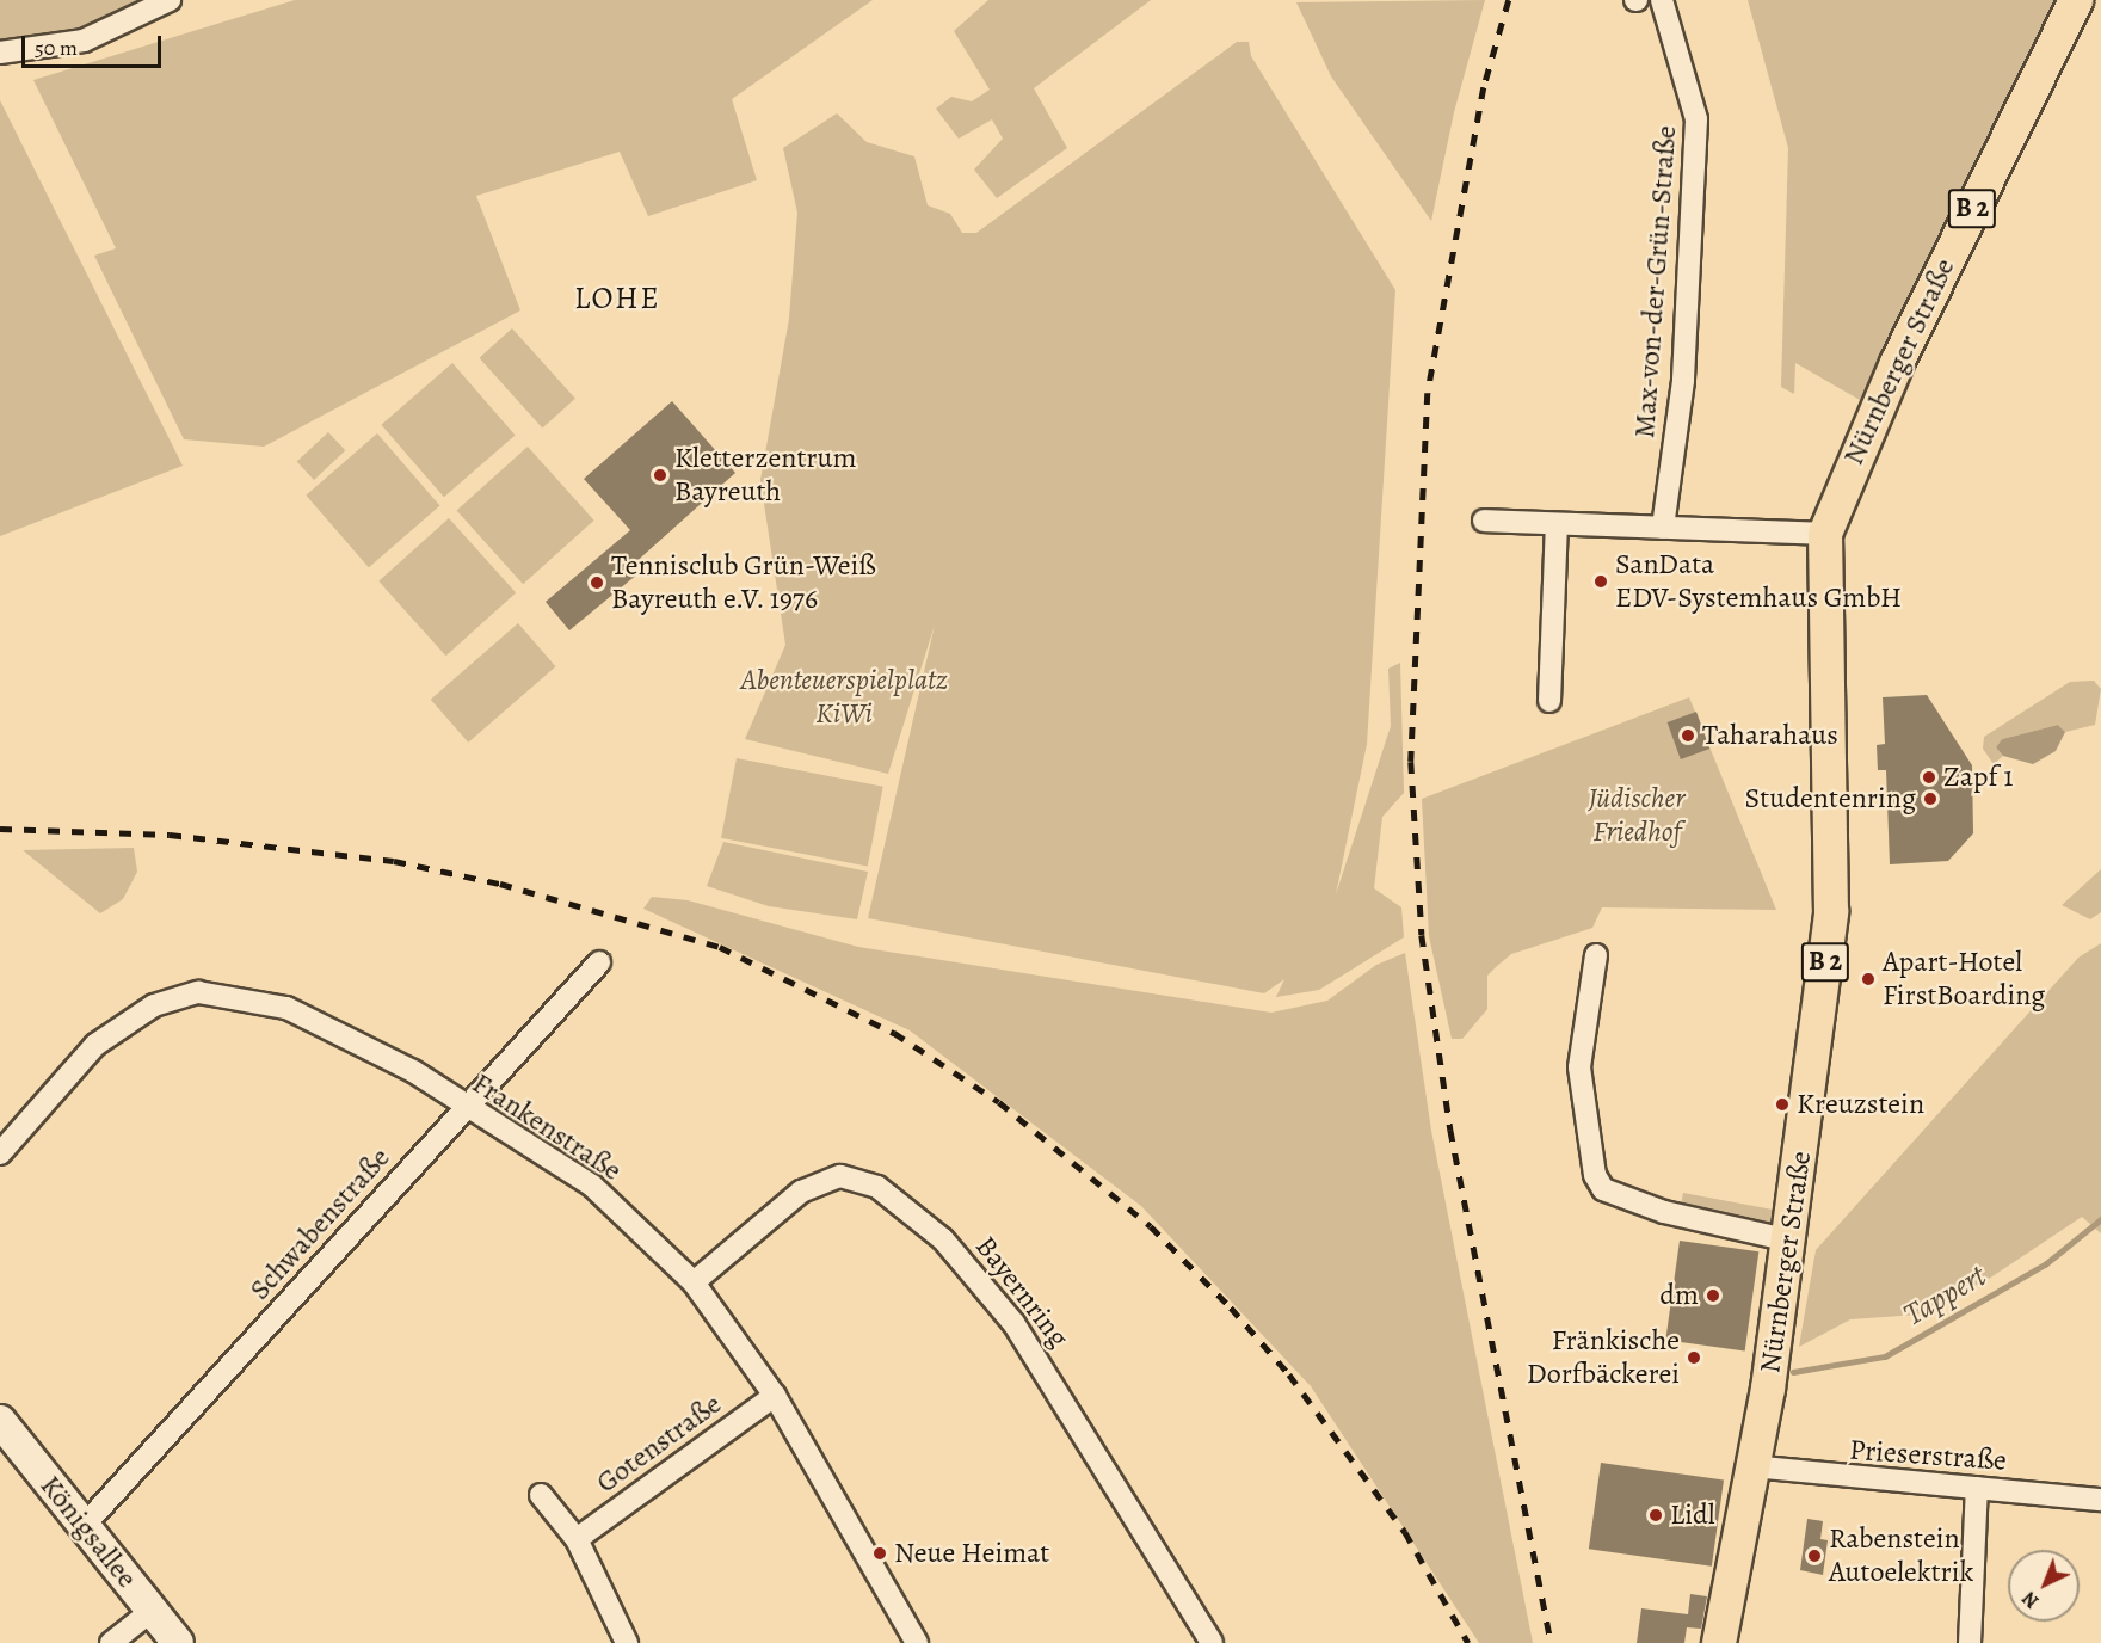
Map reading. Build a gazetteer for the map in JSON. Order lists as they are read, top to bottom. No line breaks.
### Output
{"streets":{"main road":["B 2","Nürnberger Straße","Königsallee"],"street":["Max-von-der-Grün-Straße","Frankenstraße","Schwabenstraße","Bayernring","Gotenstraße","Prieserstraße"]},"crossings":[["Nürnberger Straße","Prieserstraße"],["Frankenstraße","Schwabenstraße"],["Frankenstraße","Bayernring"],["Frankenstraße","Gotenstraße"],["Schwabenstraße","Königsallee"]],"districts":["LOHE"],"water":["Tappert"],"parks":["Abenteuerspielplatz KiWi","Jüdischer Friedhof"],"places":["Kletterzentrum Bayreuth","SanData EDV-Systemhaus GmbH","Tennisclub Grün-Weiß Bayreuth e.V. 1976","Taharahaus","Zapf 1","Studentenring","Apart-Hotel FirstBoarding","Kreuzstein","dm","Fränkische Dorfbäckerei","Lidl","Neue Heimat","Rabenstein Autoelektrik"],"scale_bar":"50 m","north":"bottom left"}
